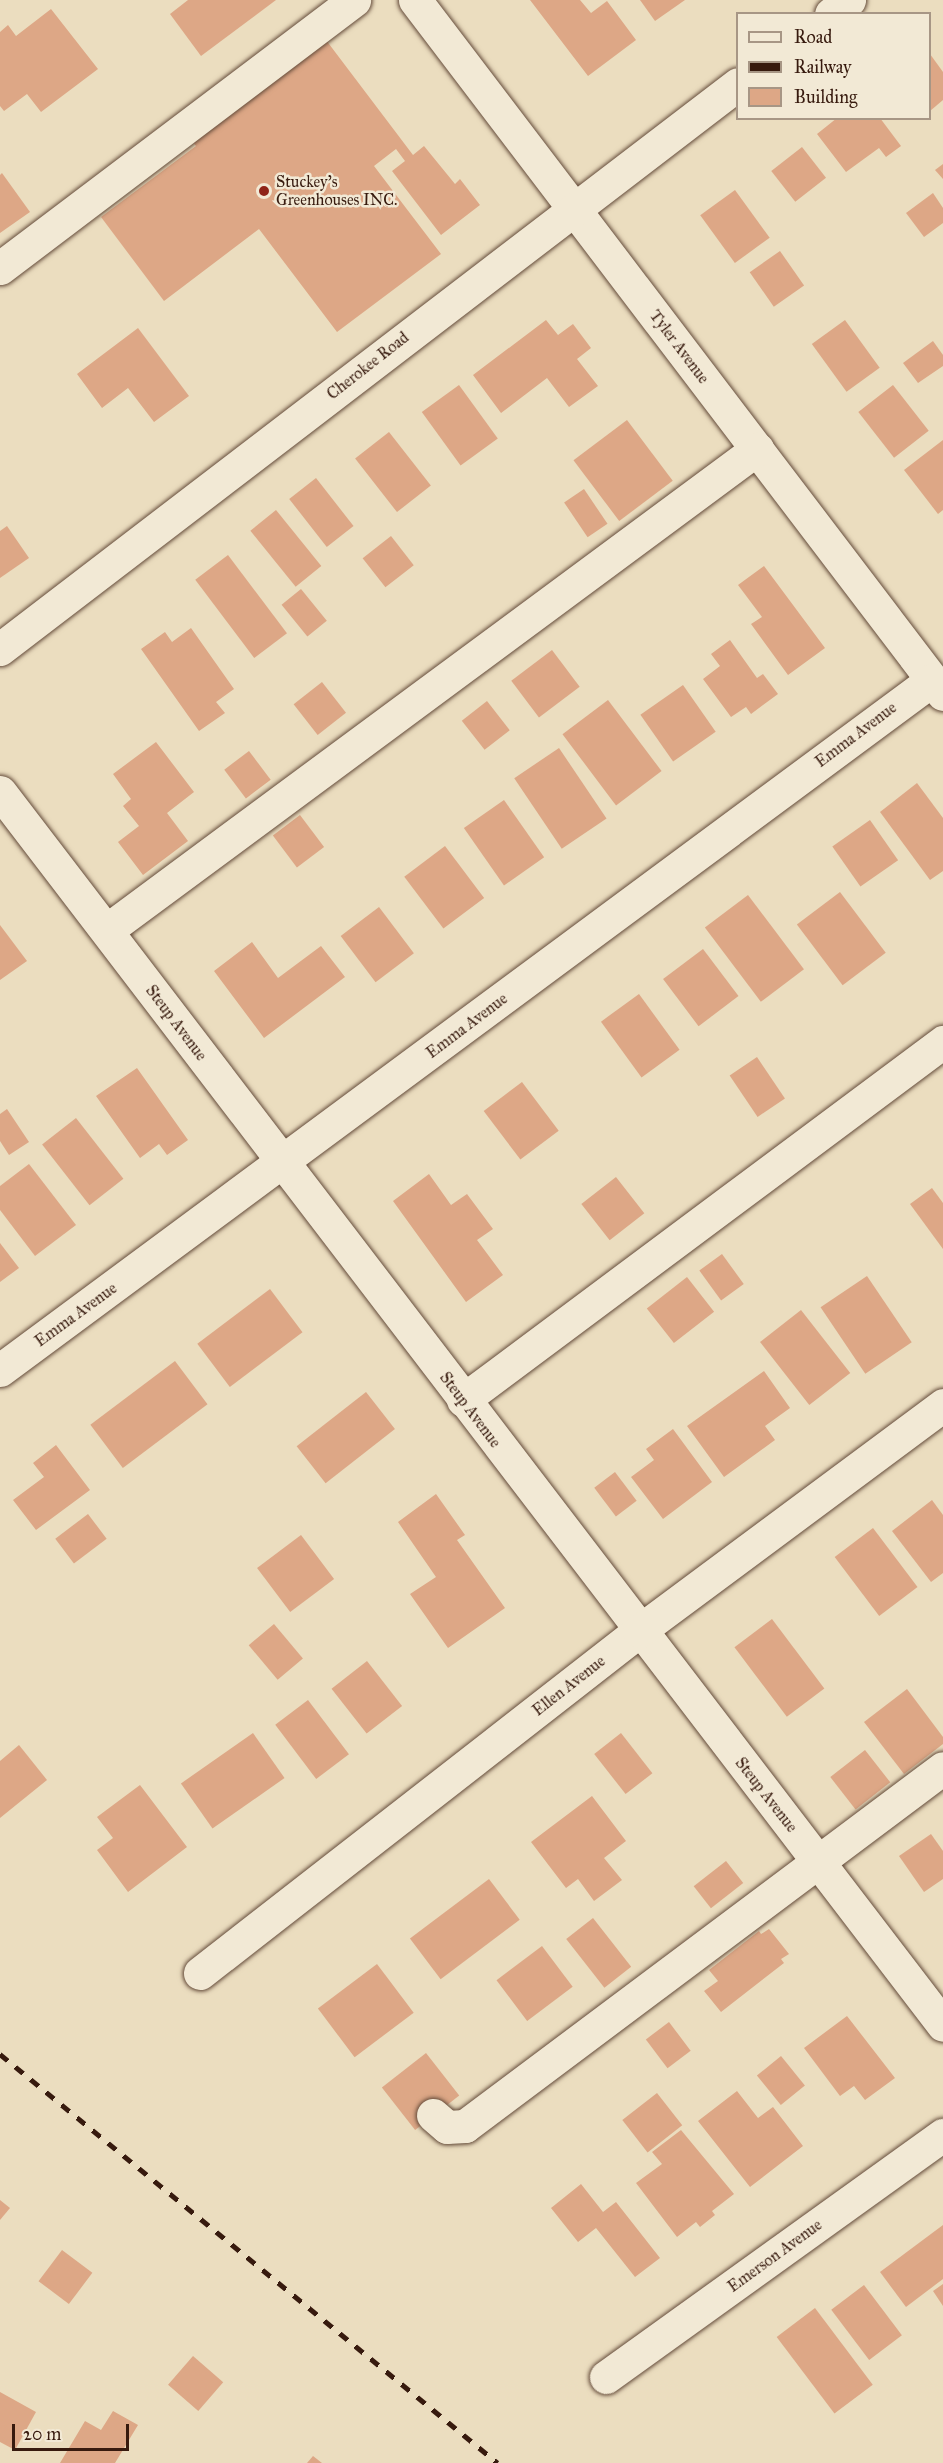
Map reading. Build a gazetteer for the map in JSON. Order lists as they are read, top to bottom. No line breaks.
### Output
{"streets":{"street":["Tyler Avenue","Cherokee Road","Emma Avenue","Steup Avenue","Ellen Avenue","Emerson Avenue"]},"crossings":[["Tyler Avenue","Cherokee Road"],["Tyler Avenue","Emma Avenue"],["Emma Avenue","Steup Avenue"],["Steup Avenue","Ellen Avenue"]],"places":["Stuckey's Greenhouses INC."],"legend":["Road","Railway","Building"],"scale_bar":"20 m"}
